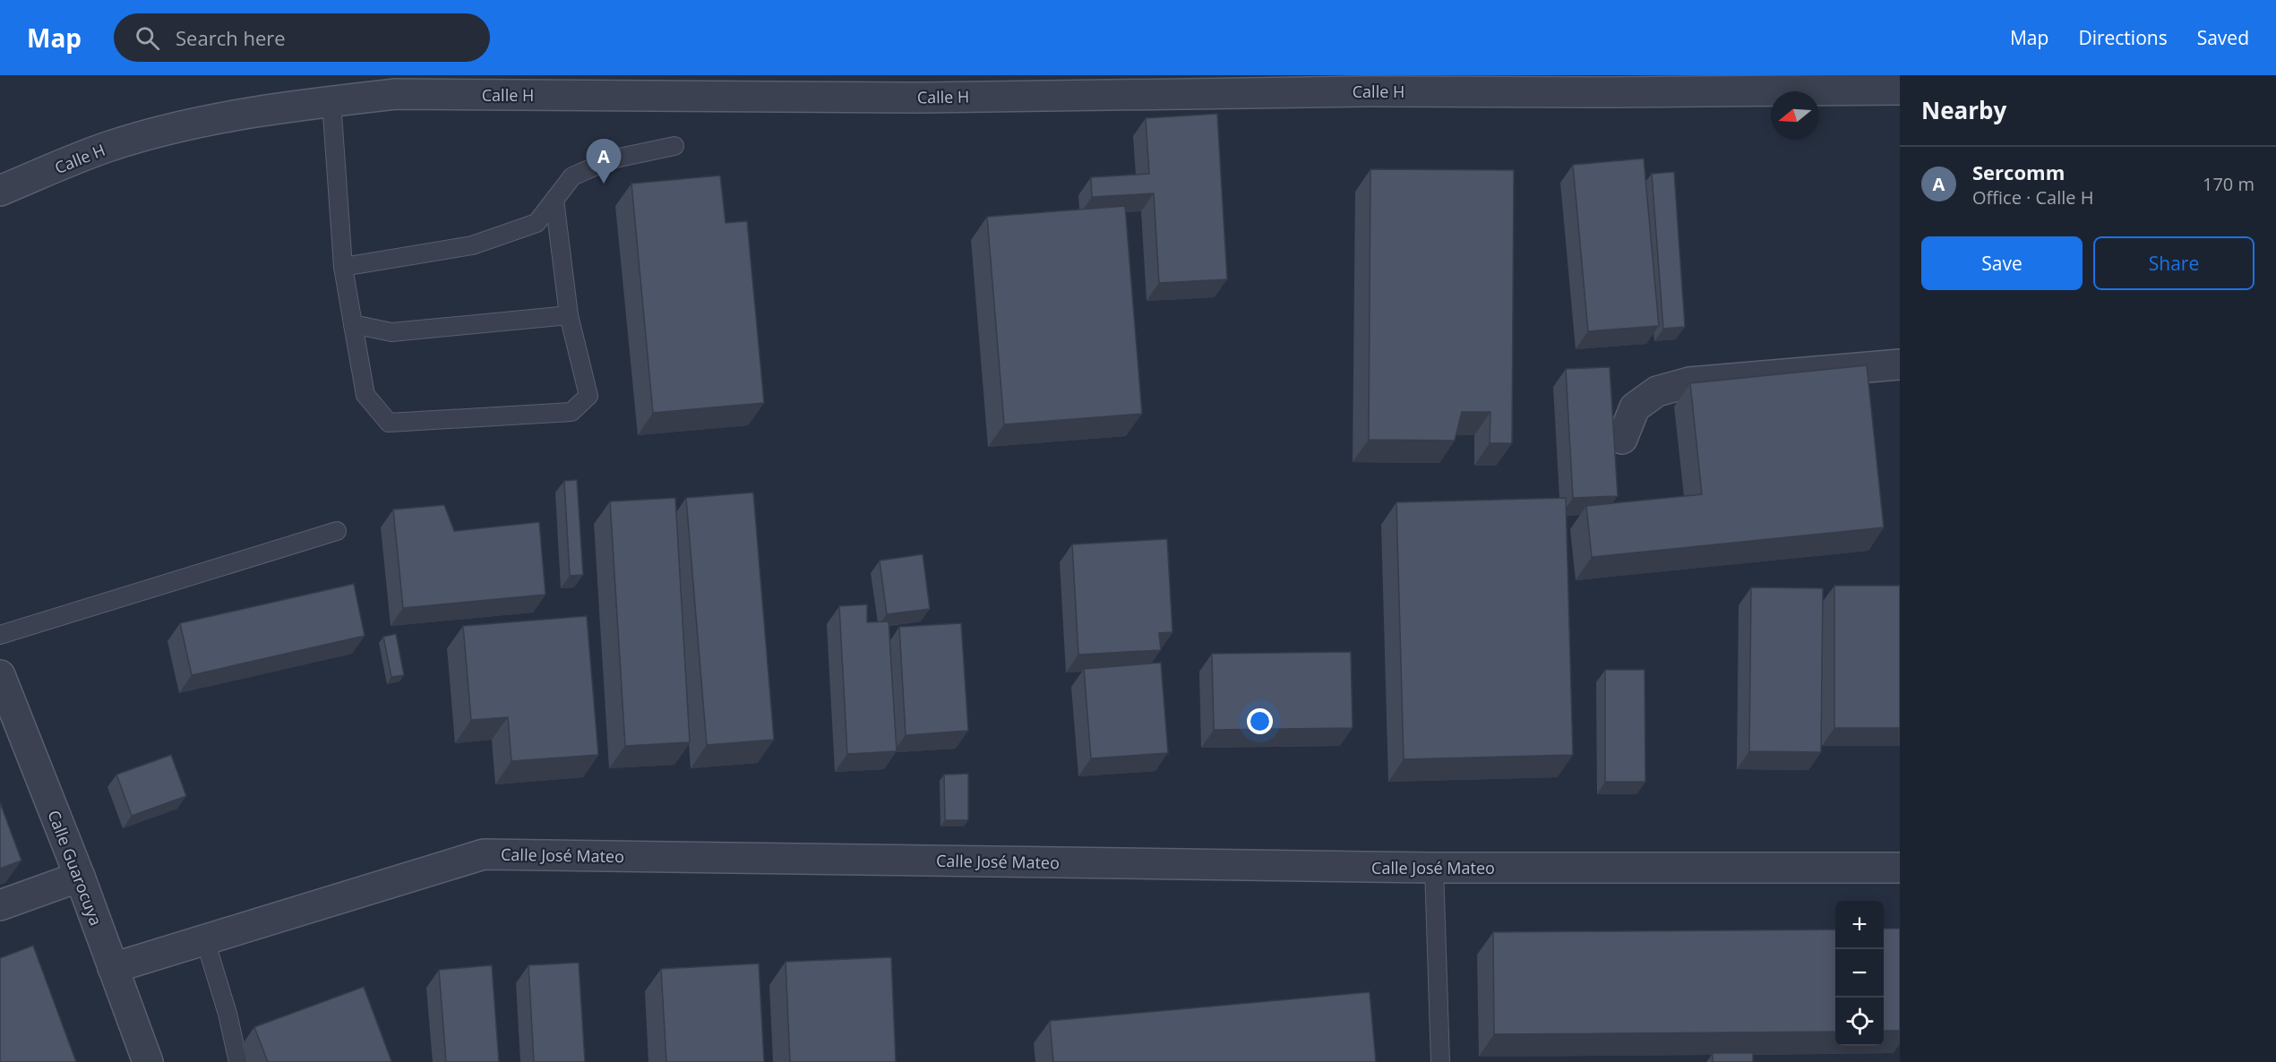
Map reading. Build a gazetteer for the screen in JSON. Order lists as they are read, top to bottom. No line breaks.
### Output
{"streets":{"street":["Calle H","Calle José Mateo","Calle Guarocuya"]},"crossings":[["Calle José Mateo","Calle Guarocuya"]],"north":"left","page":{"header":"Map","search":"Search here","nav":["Map","Directions","Saved"],"heading":"Nearby","pins":"A","list":[{"mark":"A","name":"Sercomm","note":"Office · Calle H","value":"170 m"}],"buttons":["Save","Share"],"map_buttons":["+","−"]}}
